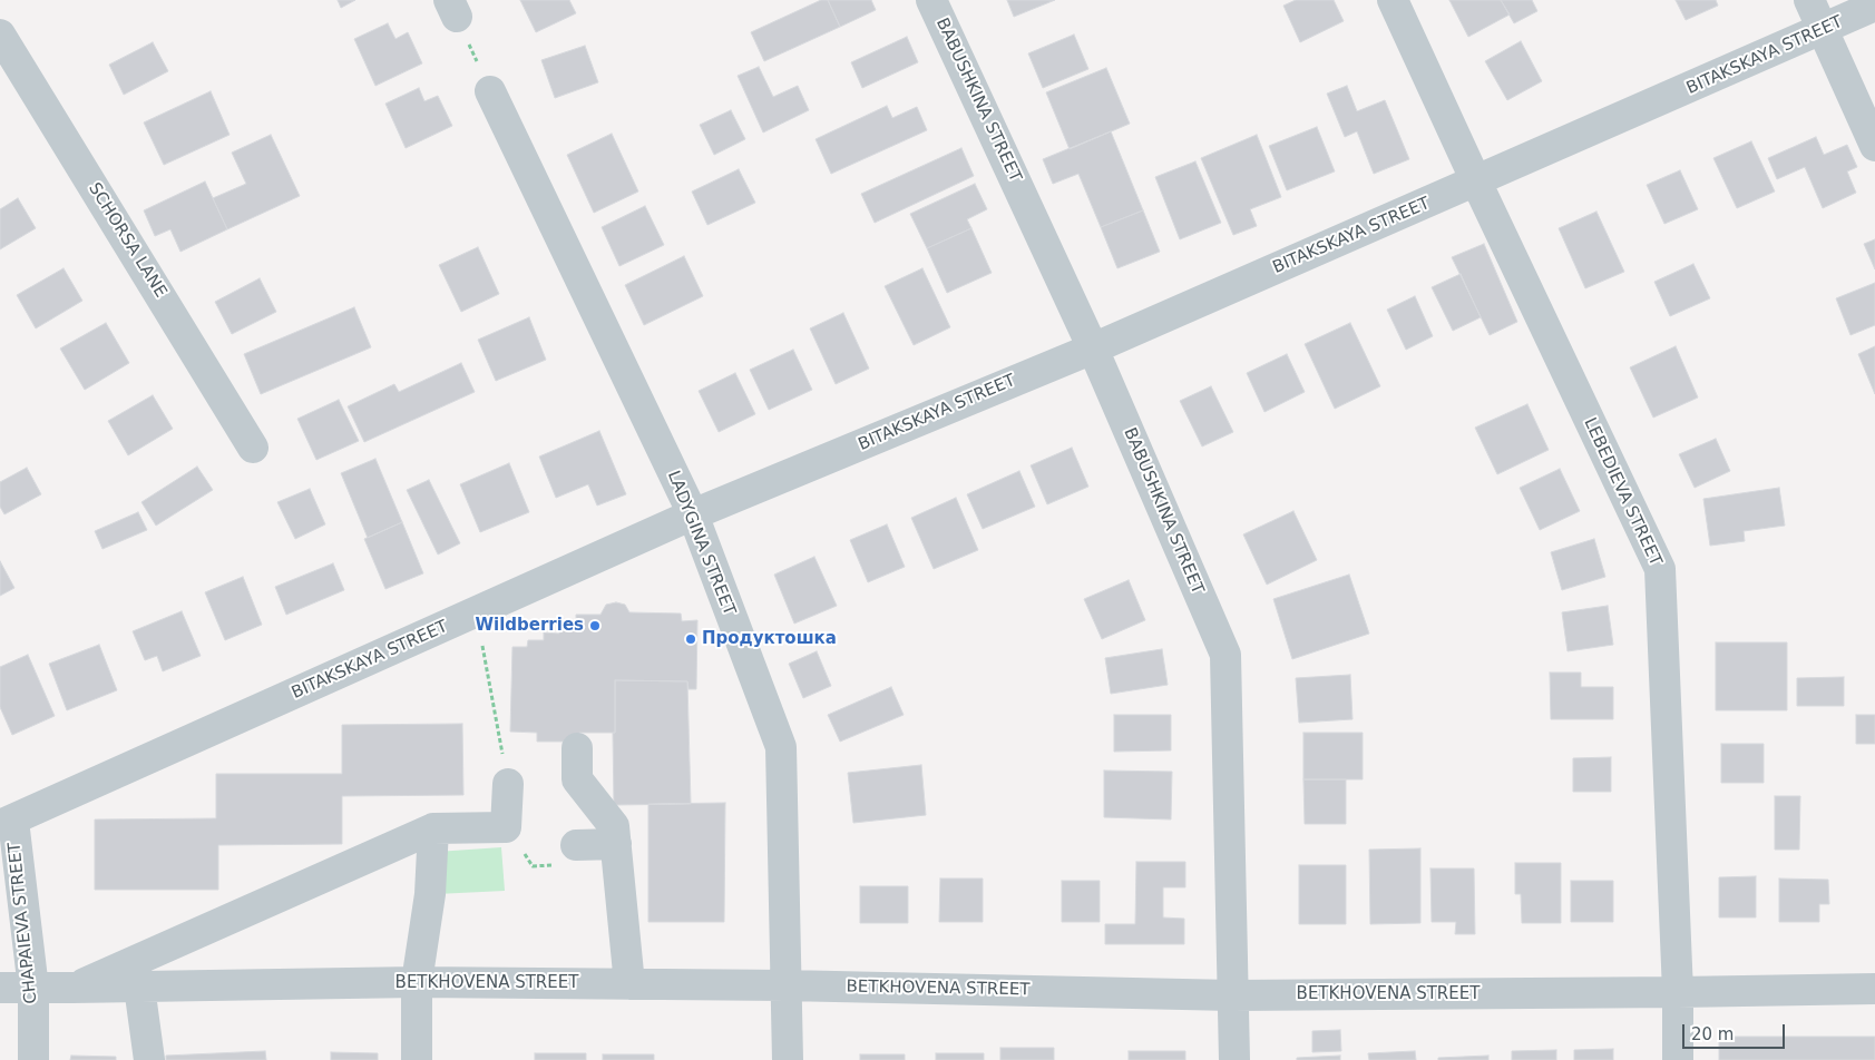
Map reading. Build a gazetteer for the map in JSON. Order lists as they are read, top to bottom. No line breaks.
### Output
{"streets":{"street":["BITAKSKAYA STREET","BABUSHKINA STREET","SCHORSA LANE","LEBEDIEVA STREET","LADYGINA STREET","CHAPAIEVA STREET","BETKHOVENA STREET"]},"crossings":[["BITAKSKAYA STREET","BABUSHKINA STREET"],["BITAKSKAYA STREET","LEBEDIEVA STREET"],["BITAKSKAYA STREET","LADYGINA STREET"],["BITAKSKAYA STREET","CHAPAIEVA STREET"],["BABUSHKINA STREET","BETKHOVENA STREET"],["LEBEDIEVA STREET","BETKHOVENA STREET"],["LADYGINA STREET","BETKHOVENA STREET"],["CHAPAIEVA STREET","BETKHOVENA STREET"]],"places":["Wildberries","Продуктошка"],"scale_bar":"20 m"}
